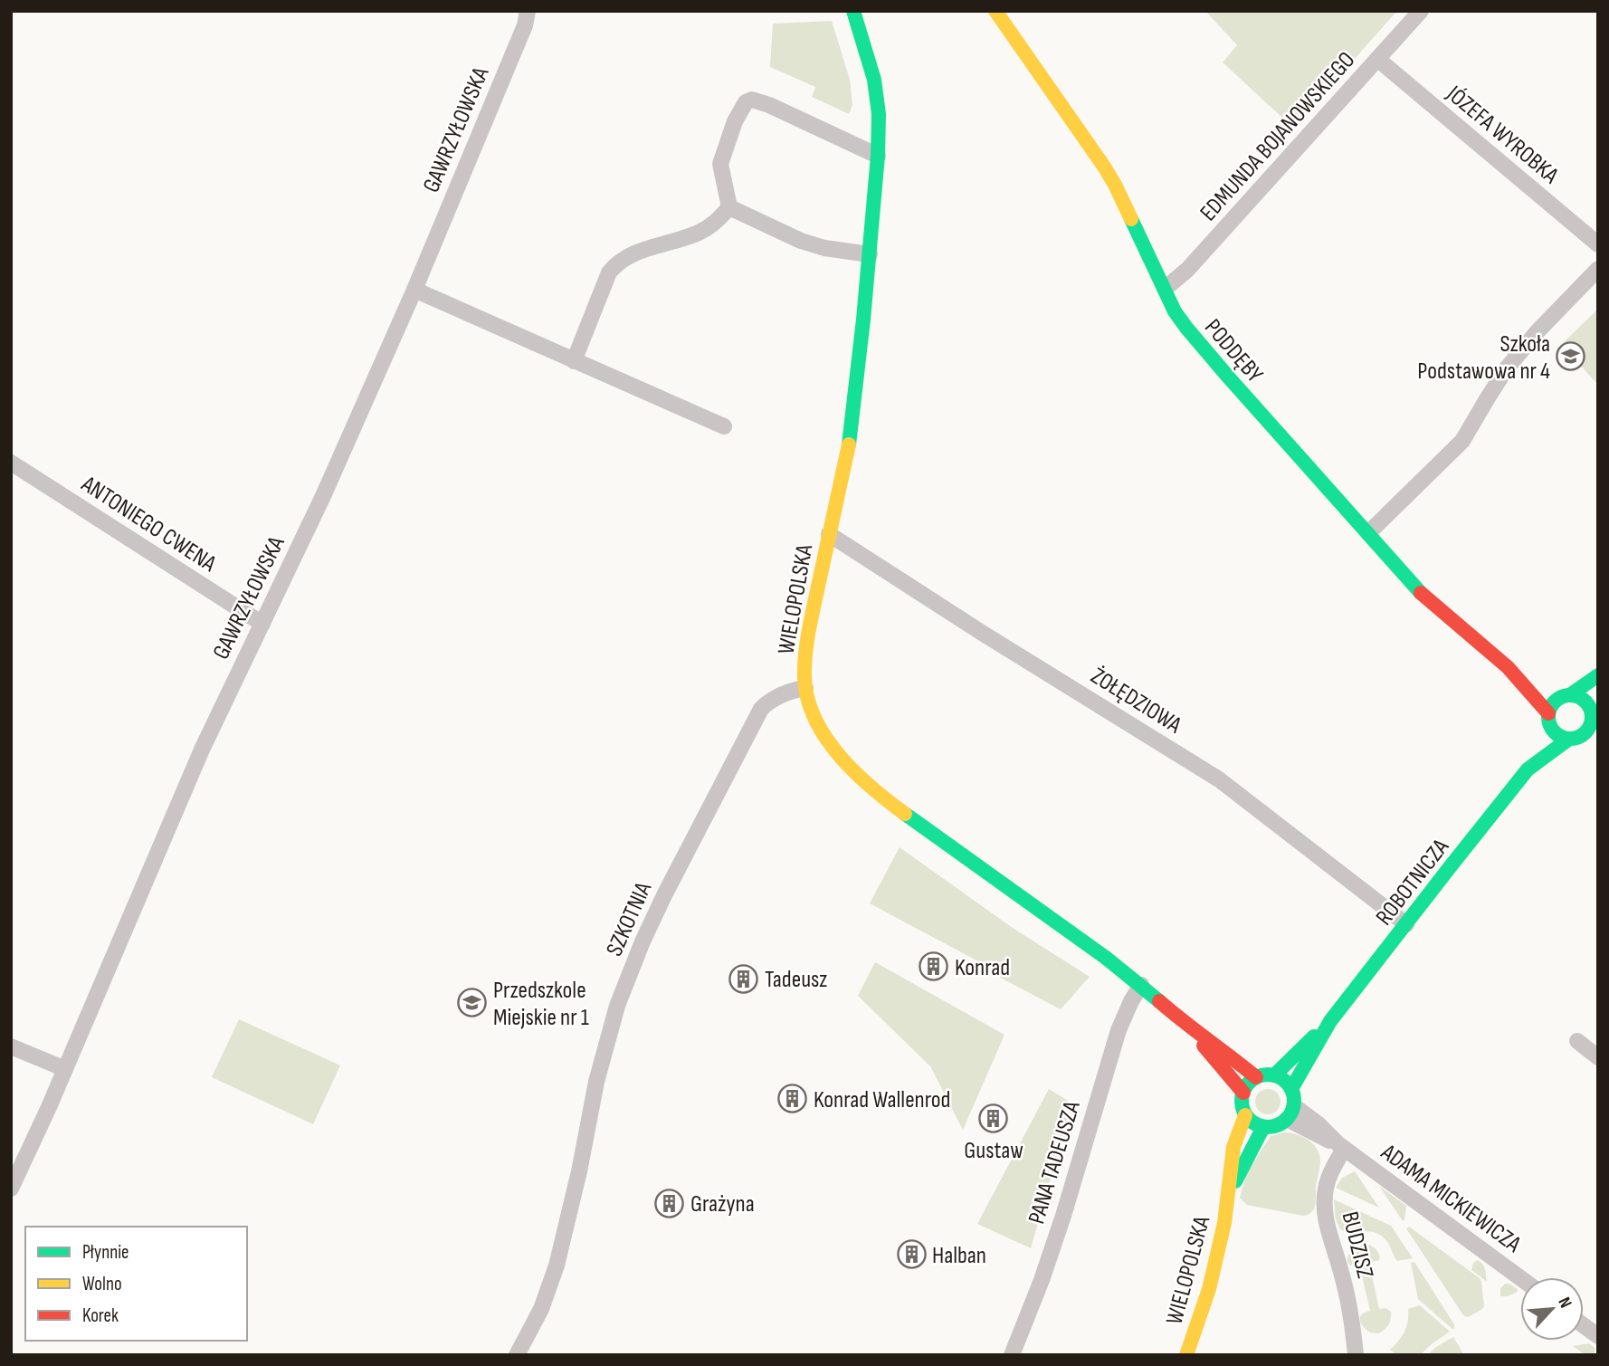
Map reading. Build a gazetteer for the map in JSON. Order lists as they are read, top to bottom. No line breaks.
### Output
{"streets":{"street":["GAWRZYŁOWSKA","JÓZEFA WYROBKA","EDMUNDA BOJANOWSKIEGO","PODDĘBY","ANTONIEGO CWENA","WIELOPOLSKA","ŻOŁĘDZIOWA","ROBOTNICZA","SZKOTNIA","PANA TADEUSZA","ADAMA MICKIEWICZA","BUDZISZ"]},"crossings":[["GAWRZYŁOWSKA","ANTONIEGO CWENA"],["JÓZEFA WYROBKA","EDMUNDA BOJANOWSKIEGO"],["EDMUNDA BOJANOWSKIEGO","PODDĘBY"],["PODDĘBY","ROBOTNICZA"],["WIELOPOLSKA","ŻOŁĘDZIOWA"],["WIELOPOLSKA","ROBOTNICZA"],["WIELOPOLSKA","SZKOTNIA"],["WIELOPOLSKA","PANA TADEUSZA"],["WIELOPOLSKA","ADAMA MICKIEWICZA"],["ŻOŁĘDZIOWA","ROBOTNICZA"],["ROBOTNICZA","ADAMA MICKIEWICZA"],["ADAMA MICKIEWICZA","BUDZISZ"]],"places":{"school or university":["Szkoła Podstawowa nr 4","Przedszkole Miejskie nr 1"],"building":["Konrad","Tadeusz","Konrad Wallenrod","Gustaw","Grażyna","Halban"]},"legend":["Płynnie","Wolno","Korek"],"north":"top right"}
